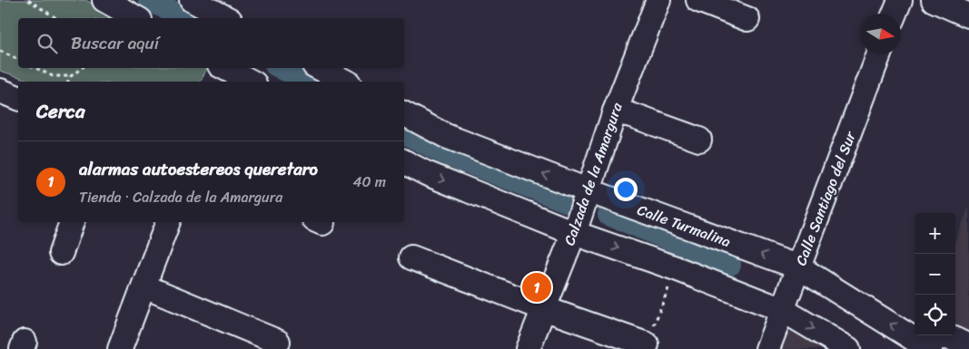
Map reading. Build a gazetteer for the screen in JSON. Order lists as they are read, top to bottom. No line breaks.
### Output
{"streets":{"street":["Calzada de la Amargura","Calle Santiago del Sur","Calle Turmalina"]},"crossings":[["Calzada de la Amargura","Calle Turmalina"],["Calle Santiago del Sur","Calle Turmalina"]],"north":"right","page":{"search":"Buscar aquí","heading":"Cerca","list":[{"mark":"1","name":"alarmas autoestereos queretaro","note":"Tienda · Calzada de la Amargura","value":"40 m"}],"map_buttons":["+","−"],"pins":"1"}}
